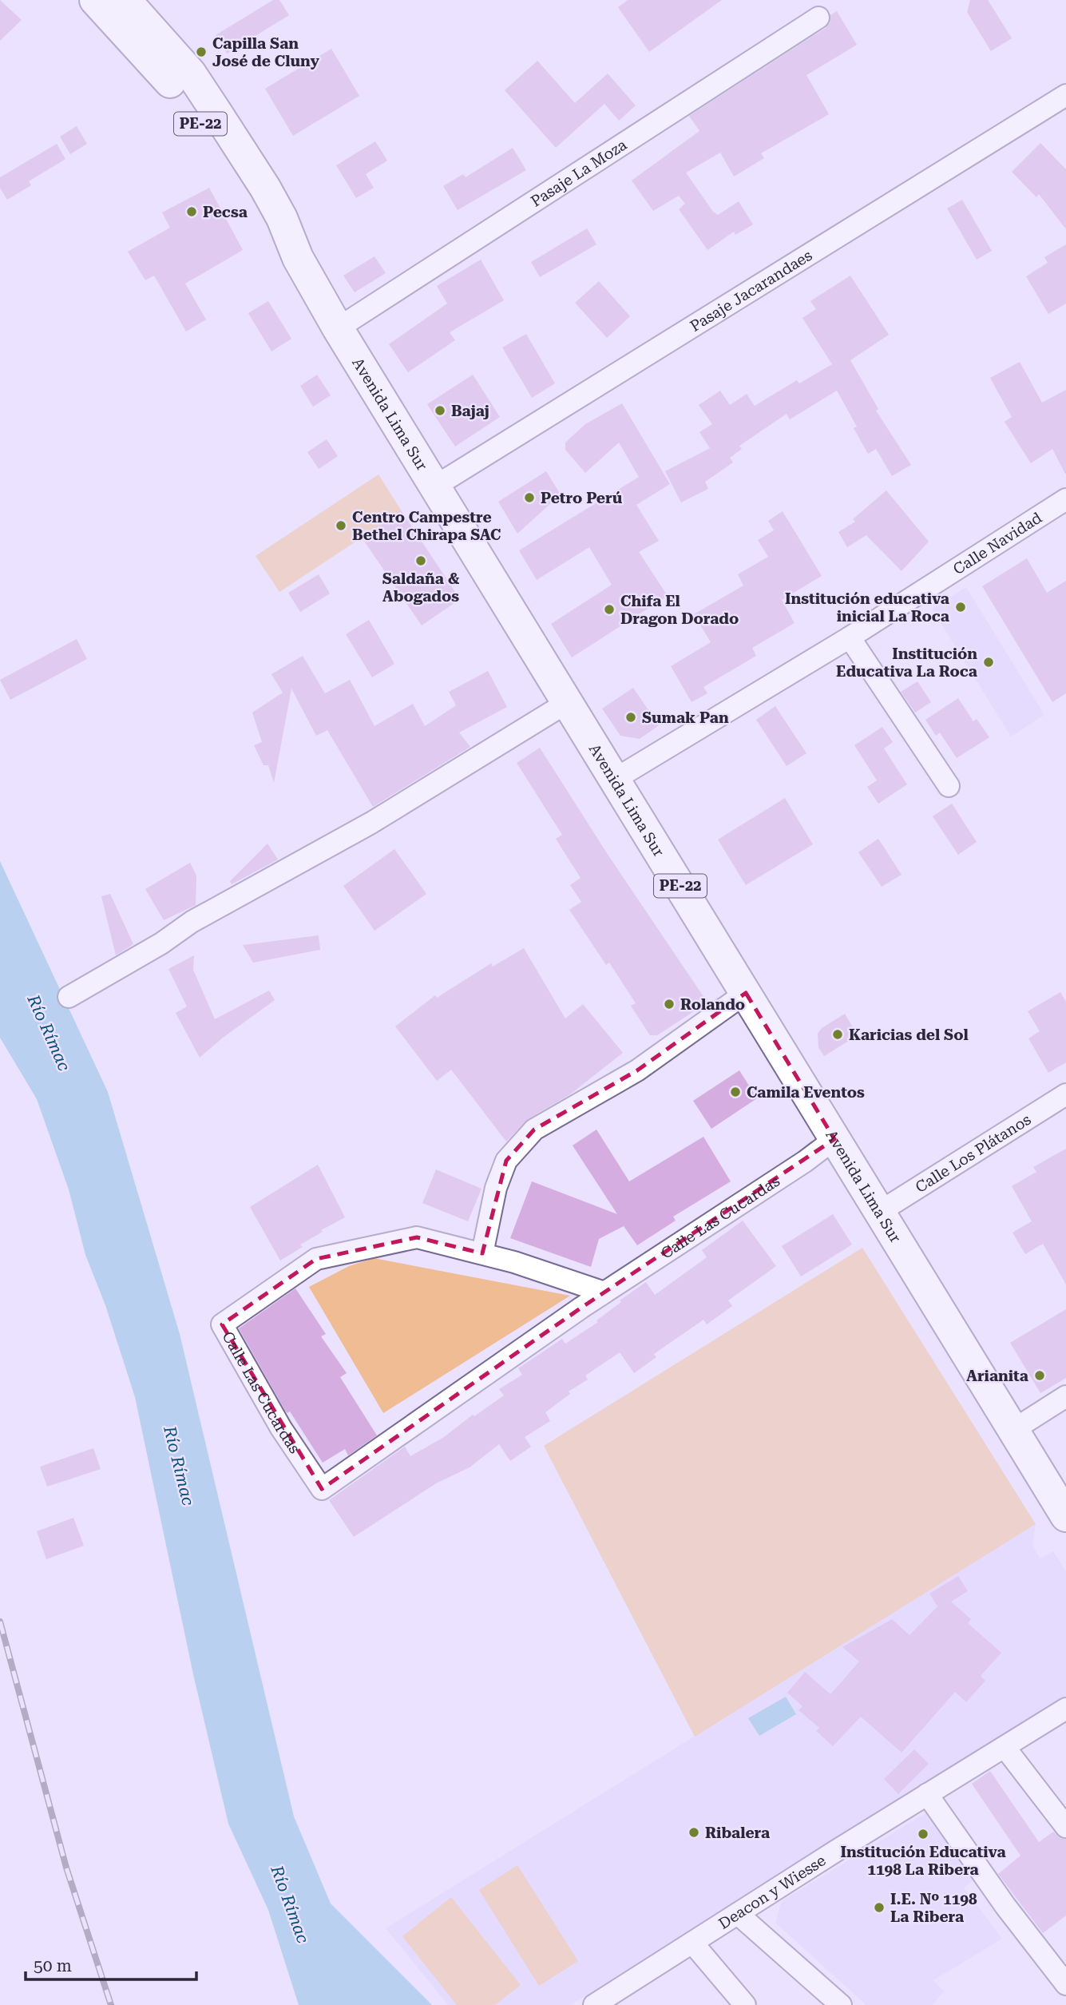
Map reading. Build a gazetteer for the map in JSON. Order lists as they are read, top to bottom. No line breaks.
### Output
{"streets":{"highway":["PE-22","Avenida Lima Sur"],"street":["Pasaje La Moza","Pasaje Jacarandaes","Calle Navidad","Calle Los Plátanos","Calle Las Cucardas","Deacon y Wiesse"]},"crossings":[["Pasaje La Moza","Avenida Lima Sur"],["Pasaje Jacarandaes","Avenida Lima Sur"],["Avenida Lima Sur","Calle Navidad"],["Avenida Lima Sur","Calle Los Plátanos"],["Avenida Lima Sur","Calle Las Cucardas"]],"water":["Río Rímac"],"places":["Capilla San José de Cluny","Pecsa","Bajaj","Petro Perú","Centro Campestre Bethel Chirapa SAC","Saldaña & Abogados","Institución educativa inicial La Roca","Chifa El Dragon Dorado","Institución Educativa La Roca","Sumak Pan","Rolando","Karicias del Sol","Camila Eventos","Arianita","Ribalera","Institución Educativa 1198 La Ribera","I.E. Nº 1198 La Ribera"],"scale_bar":"50 m"}
